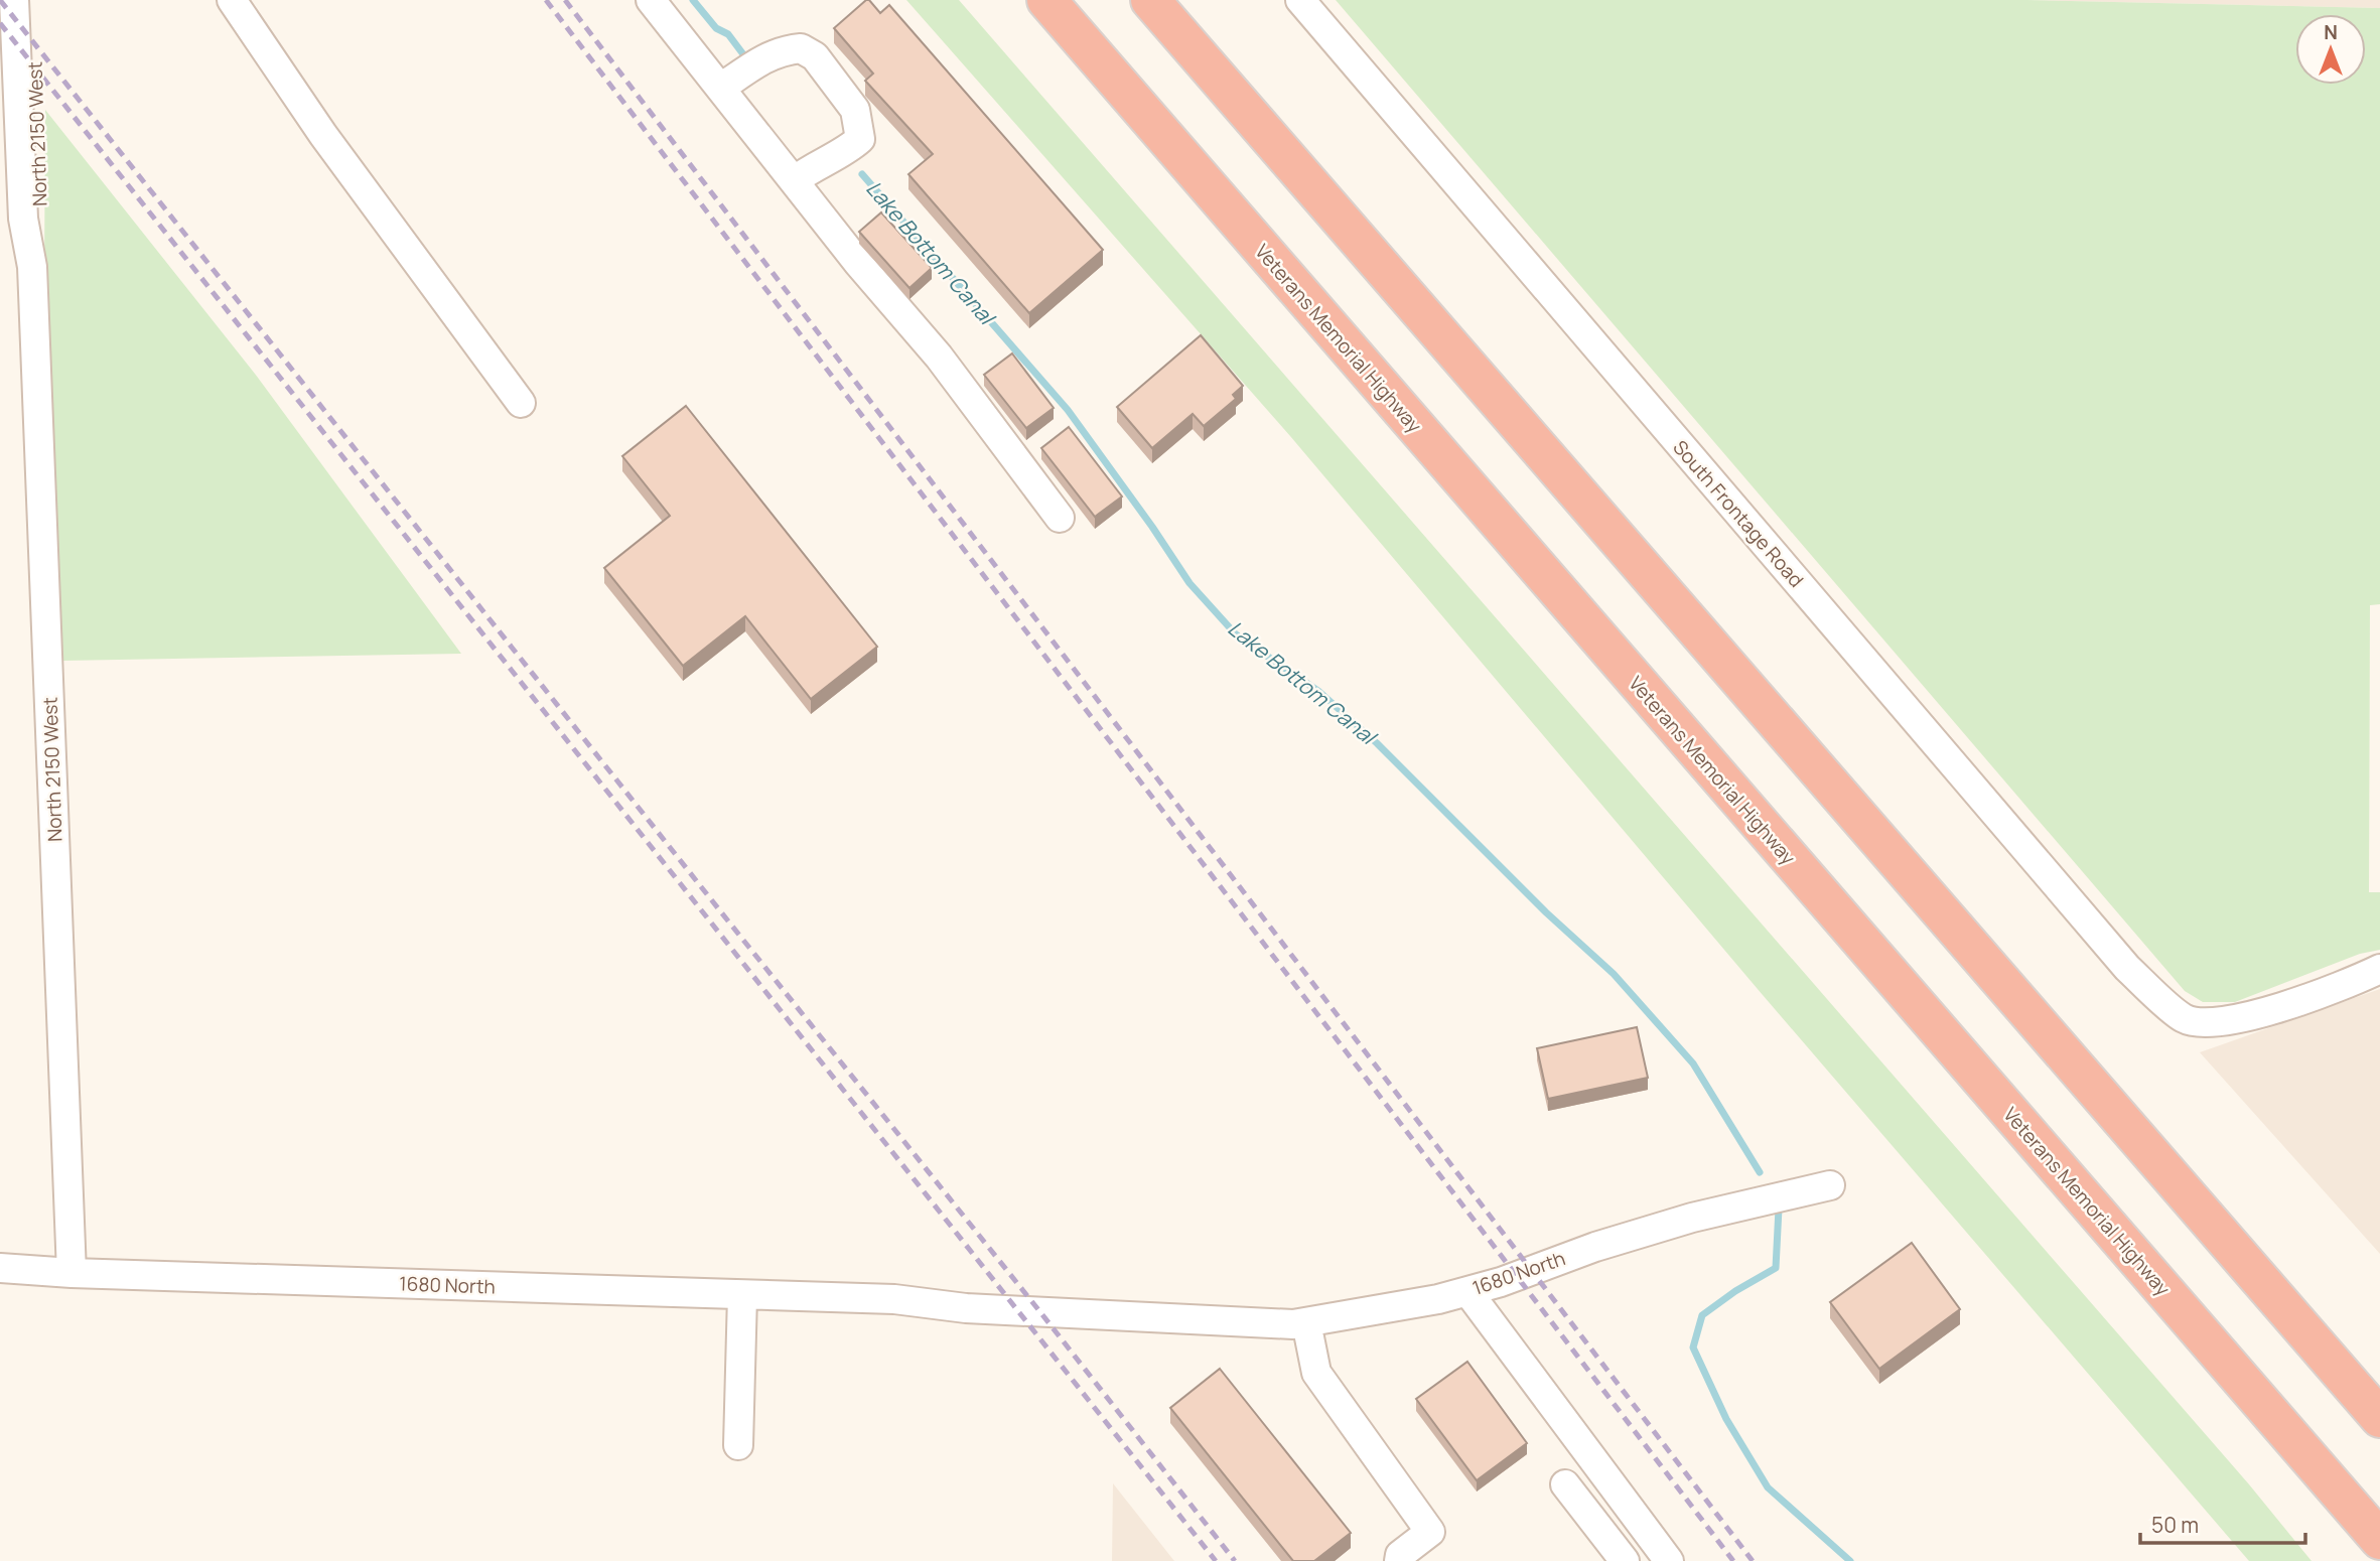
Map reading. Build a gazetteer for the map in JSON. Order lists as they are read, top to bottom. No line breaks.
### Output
{"streets":{"highway":["Veterans Memorial Highway"],"street":["North 2150 West","South Frontage Road","1680 North"]},"crossings":[["North 2150 West","1680 North"]],"water":["Lake Bottom Canal"],"scale_bar":"50 m","north":"top"}
